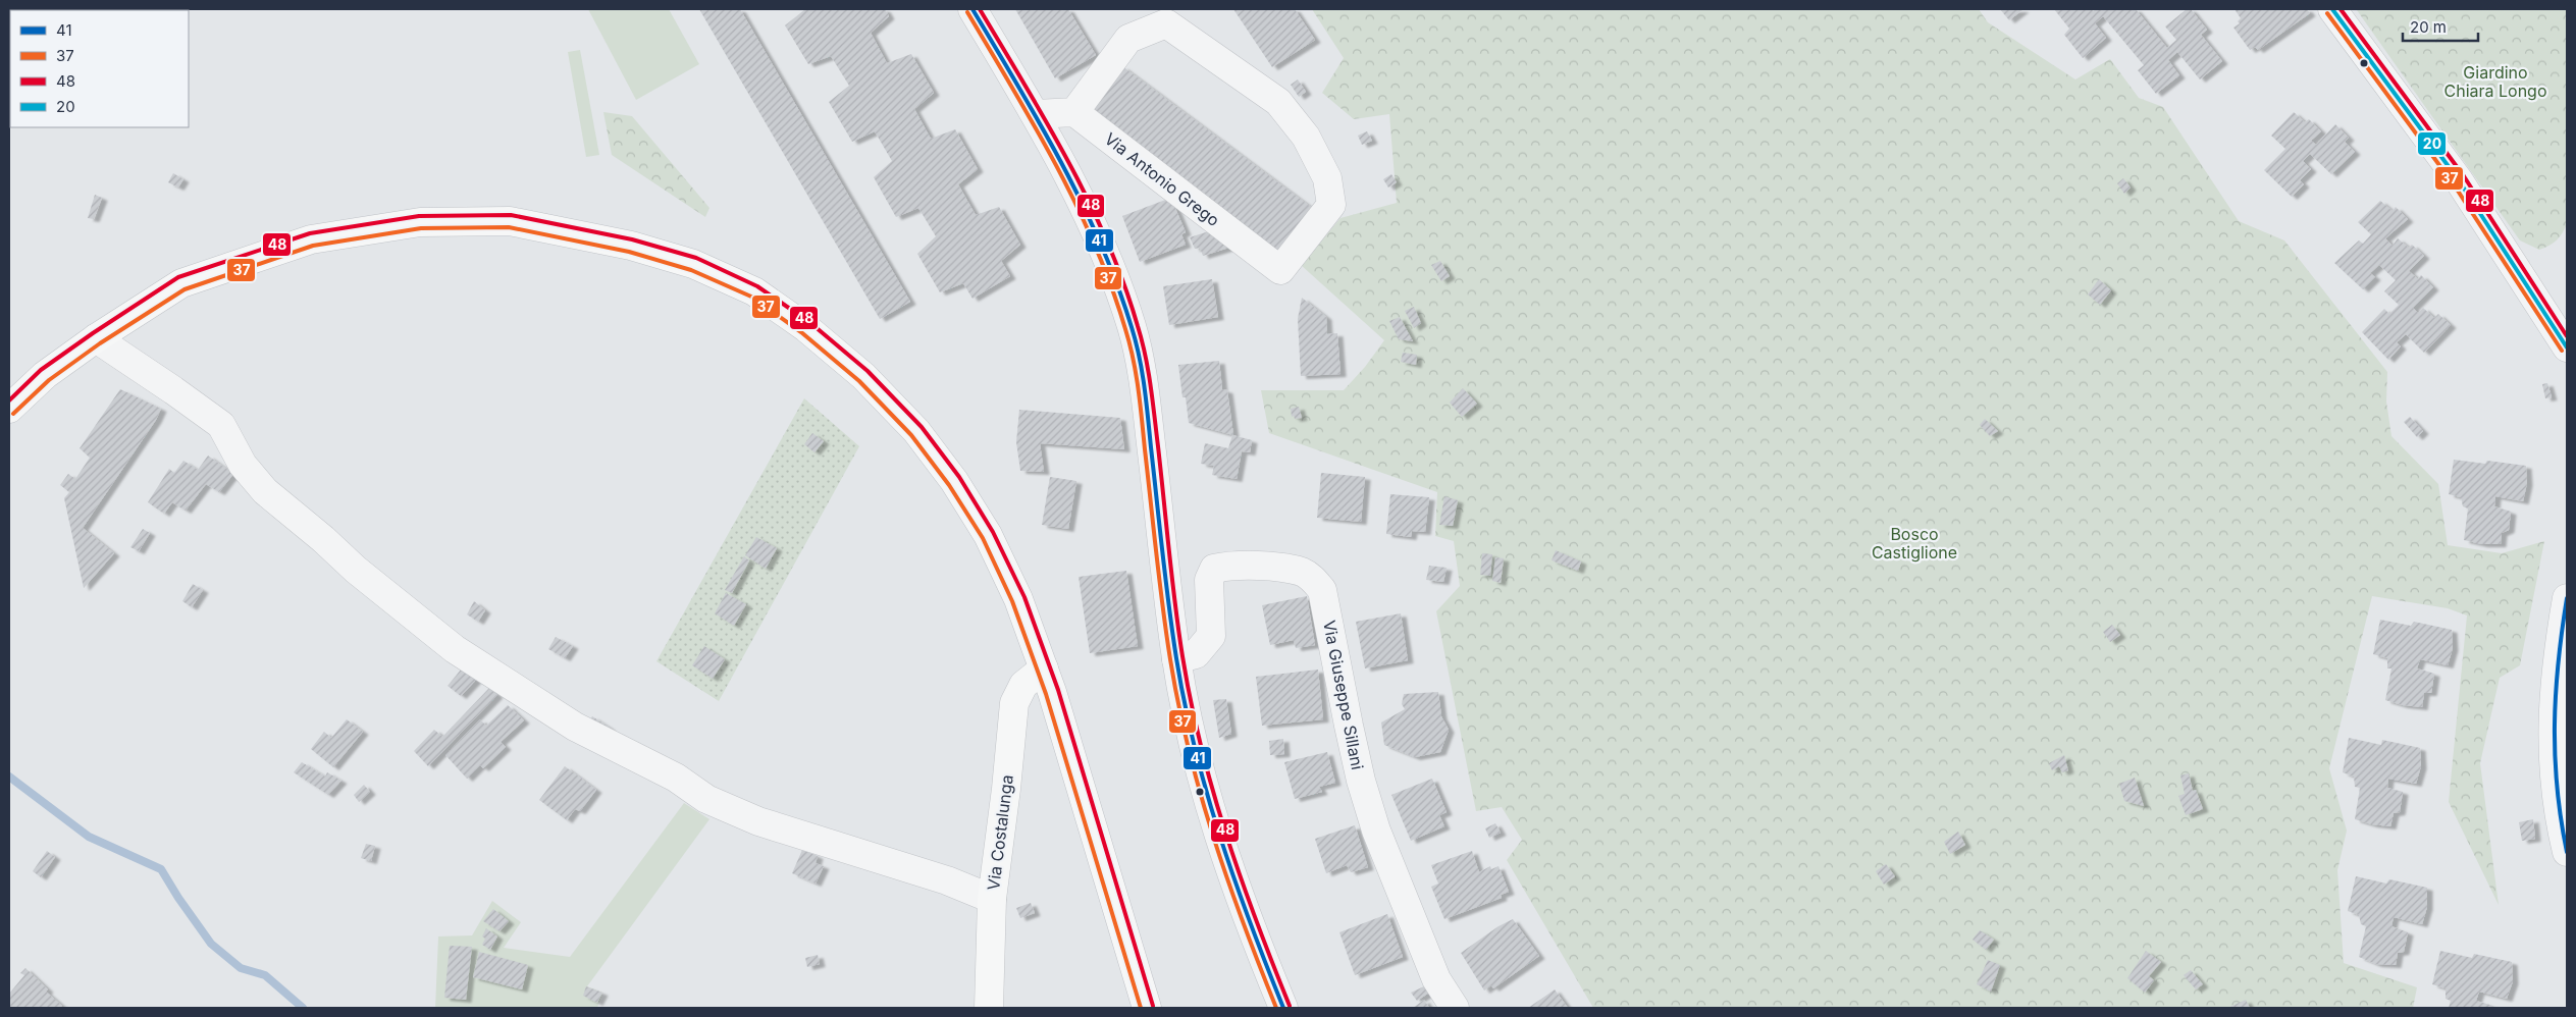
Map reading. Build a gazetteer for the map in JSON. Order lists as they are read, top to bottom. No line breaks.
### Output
{"streets":{"main road":["Via Costalunga"],"street":["Via Antonio Grego","Via Giuseppe Sillani"]},"parks":["Giardino Chiara Longo","Bosco Castiglione"],"lines":["transit line 41","transit line 48","transit line 20","transit line 37"],"legend":["41","37","48","20"],"scale_bar":"20 m"}
